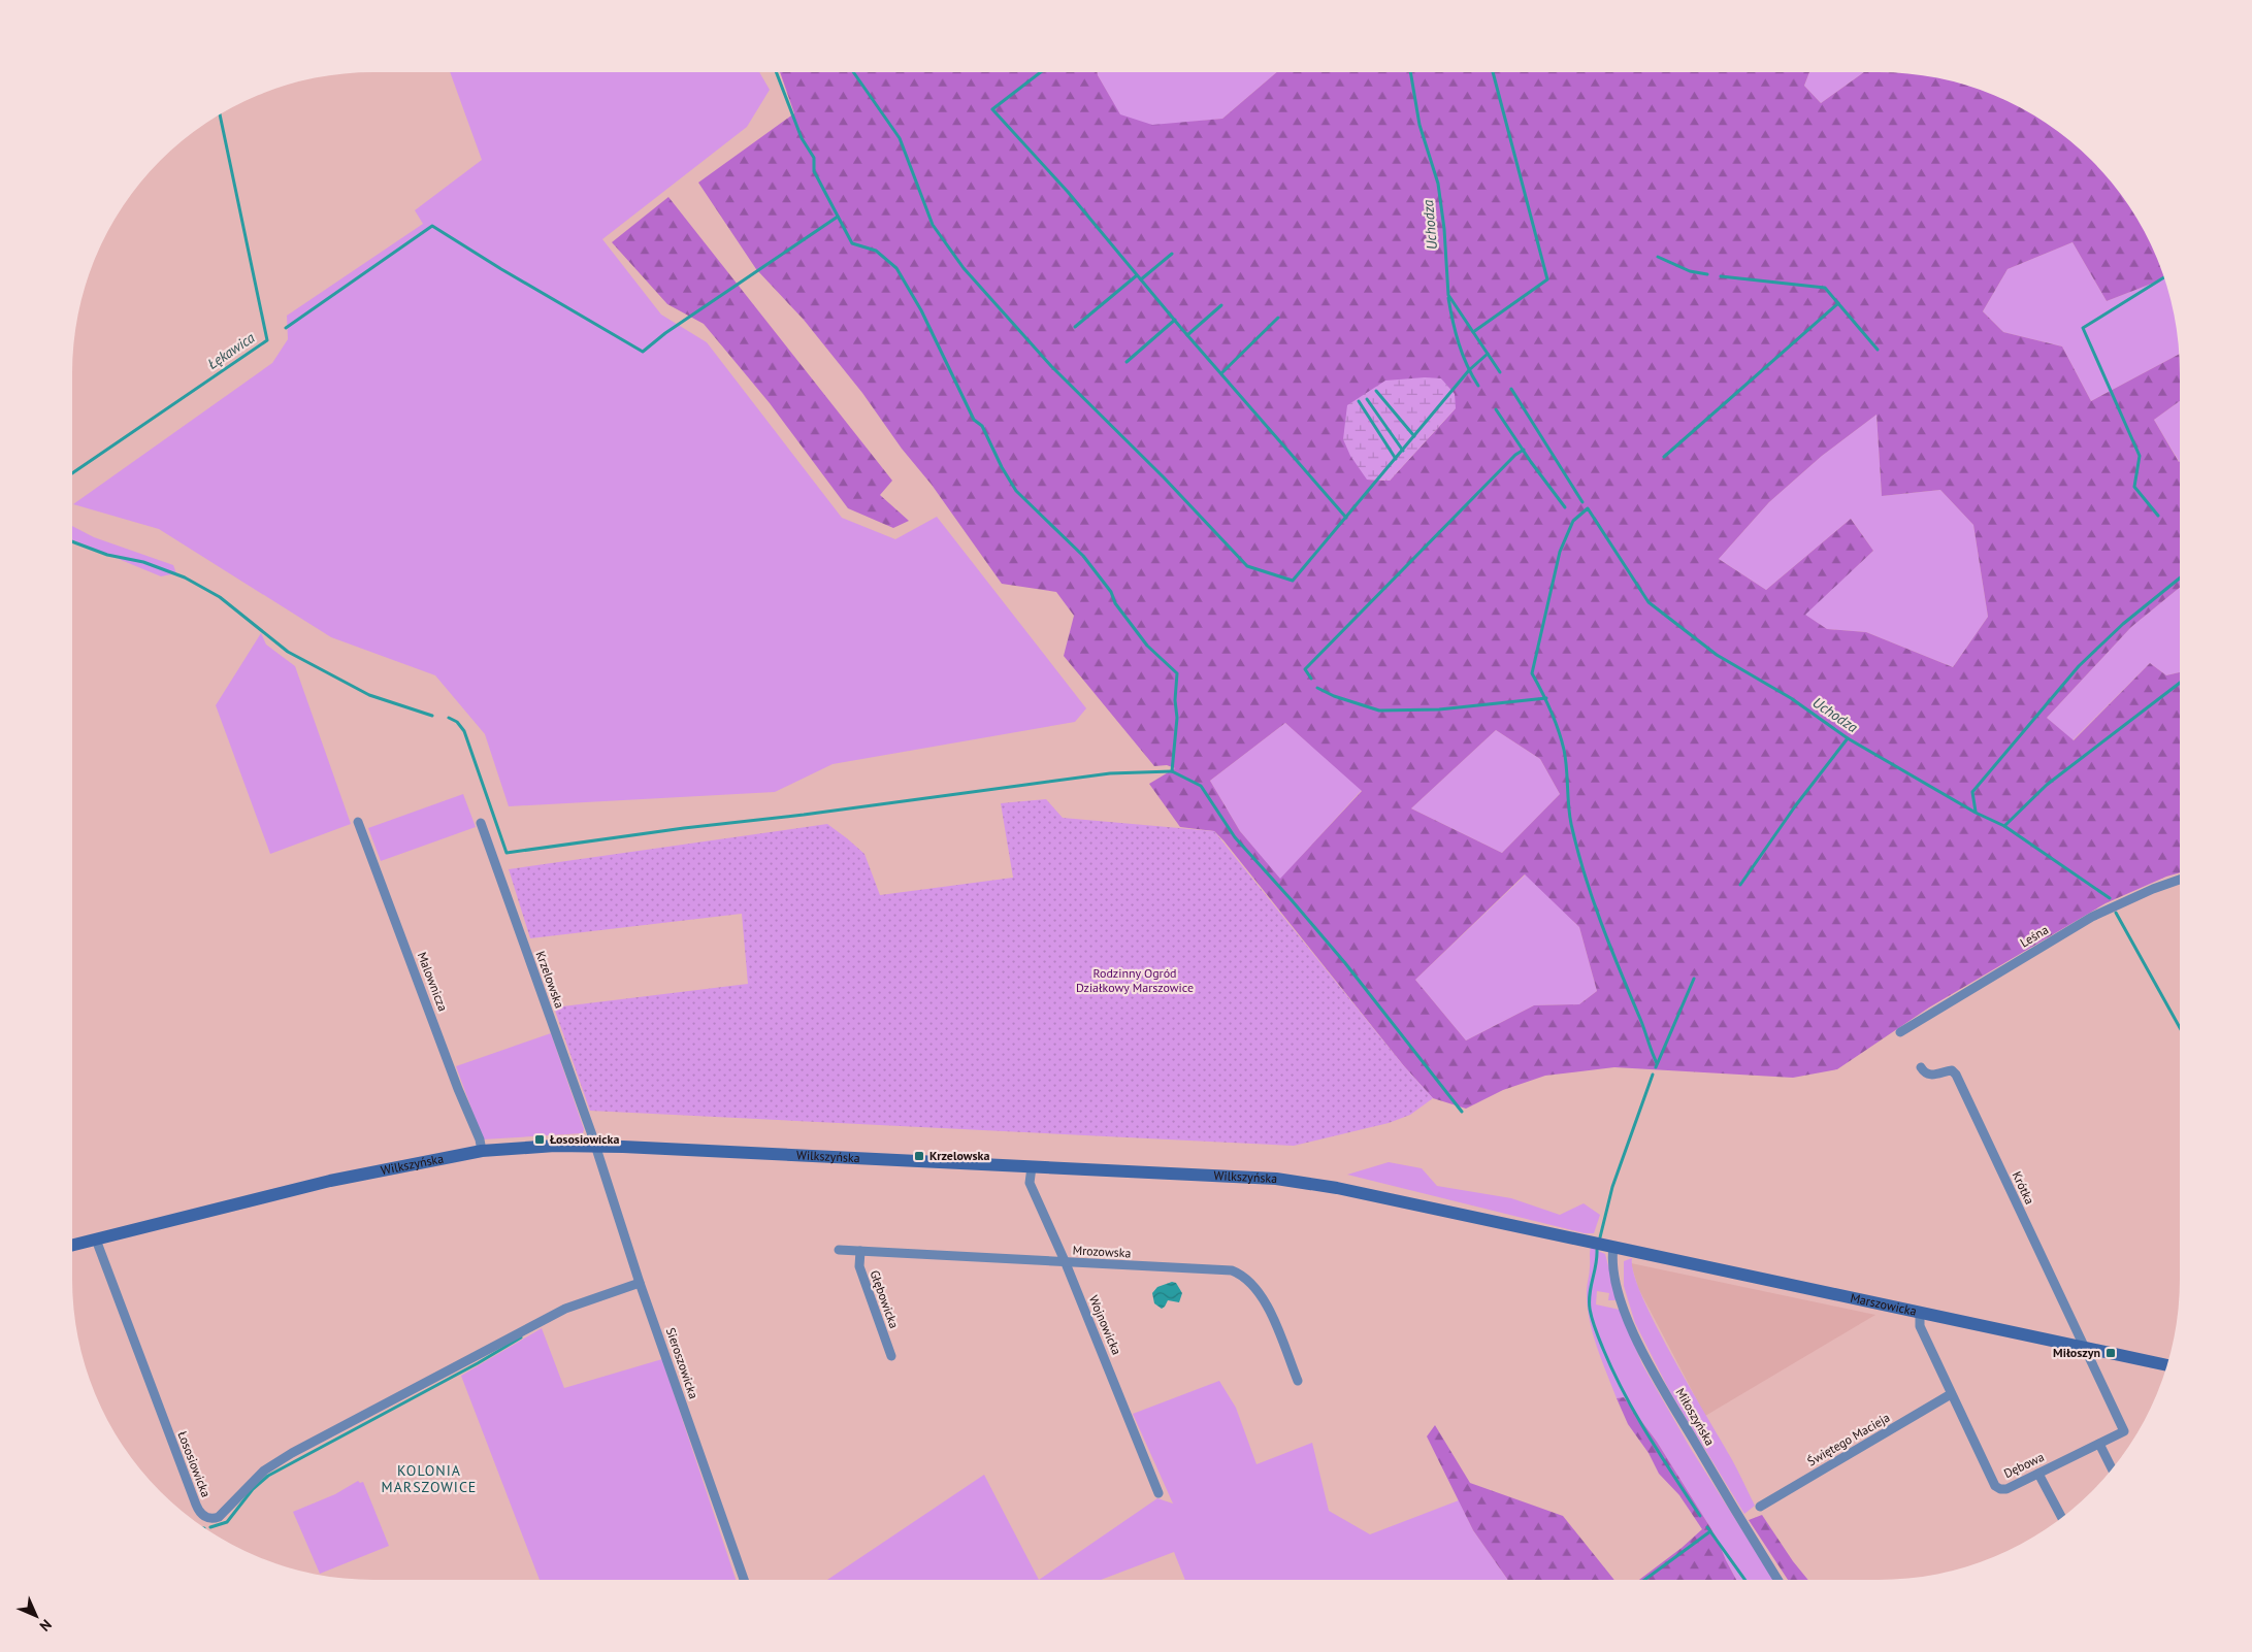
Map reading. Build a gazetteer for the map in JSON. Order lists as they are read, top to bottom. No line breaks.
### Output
{"streets":{"street":["Leśna","Krzelowska","Malownicza","Wilkszyńska","Krótka","Mrozowska","Głębowicka","Marszowicka","Wojnowicka","Sieroszowicka","Miłoszyńska","Świętego Macieja","Łososiowicka","Dębowa"]},"crossings":[["Krzelowska","Wilkszyńska"],["Krzelowska","Sieroszowicka"],["Malownicza","Wilkszyńska"],["Wilkszyńska","Marszowicka"],["Wilkszyńska","Wojnowicka"],["Wilkszyńska","Sieroszowicka"],["Wilkszyńska","Łososiowicka"],["Krótka","Marszowicka"],["Krótka","Dębowa"],["Mrozowska","Głębowicka"],["Mrozowska","Wojnowicka"],["Marszowicka","Miłoszyńska"],["Marszowicka","Dębowa"],["Sieroszowicka","Łososiowicka"],["Świętego Macieja","Dębowa"]],"districts":["KOLONIA MARSZOWICE"],"water":["Uchodza","Łękawica"],"parks":["Rodzinny Ogród Działkowy Marszowice"],"places":{"transit":["Łososiowicka","Krzelowska","Miłoszyn"]},"north":"bottom right"}
